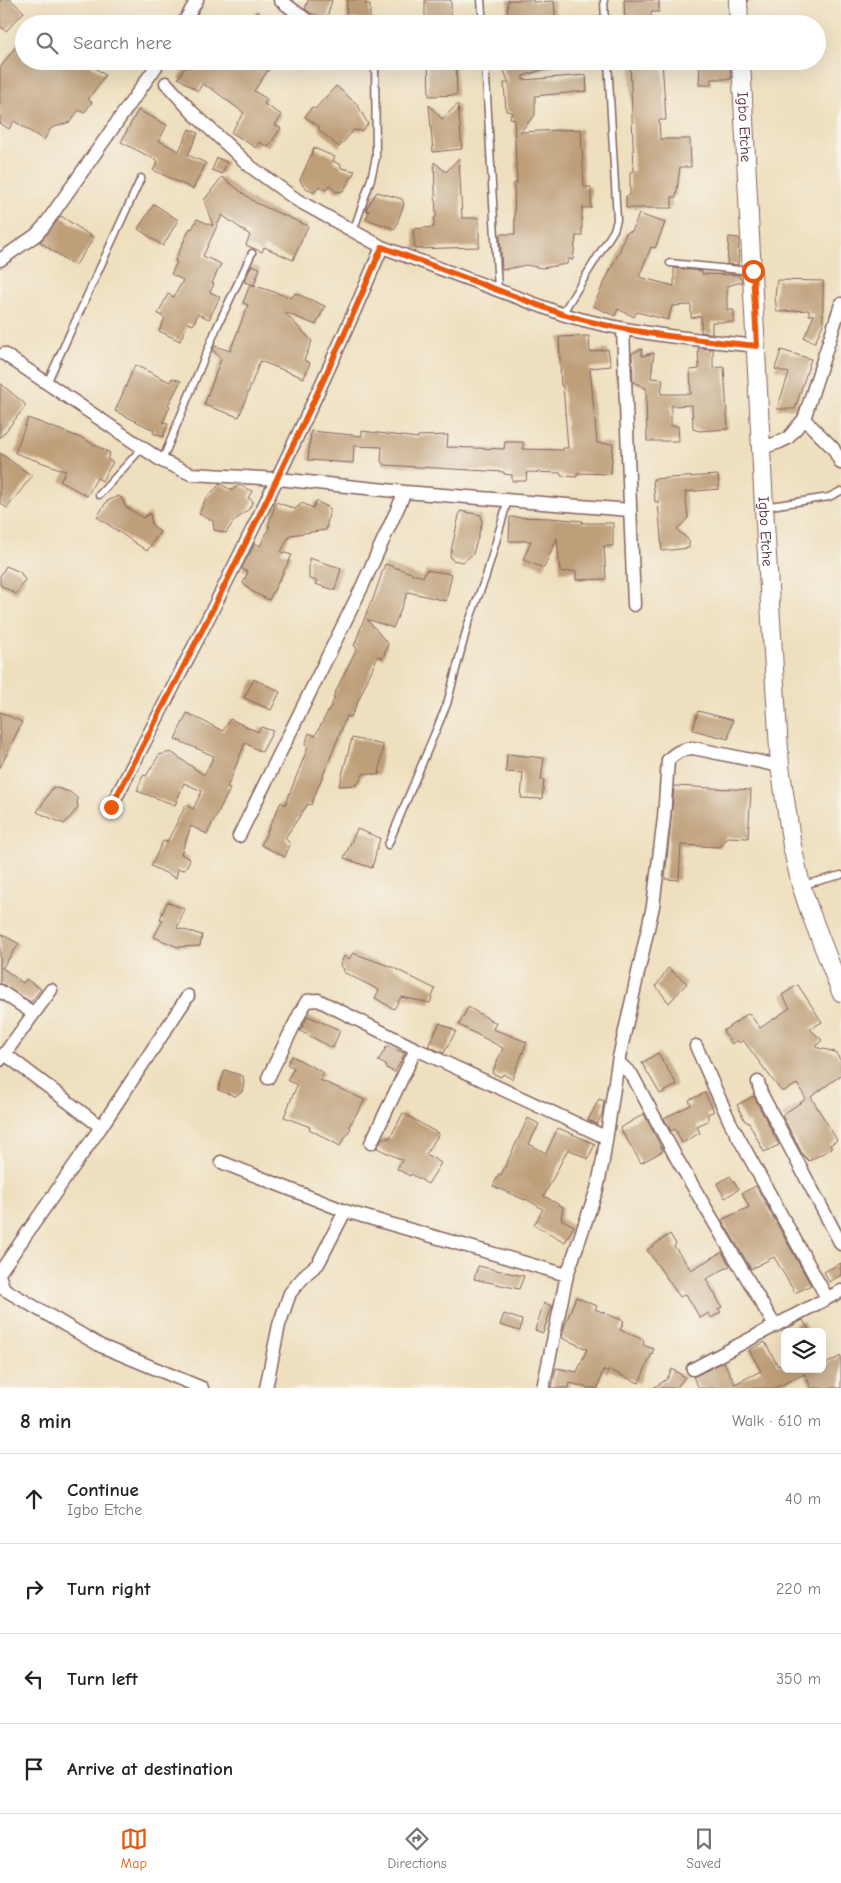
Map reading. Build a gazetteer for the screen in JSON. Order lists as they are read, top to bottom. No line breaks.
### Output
{"streets":{"street":["Igbo Etche"]},"page":{"search":"Search here","heading":["8 min","Walk · 610 m"],"list":[["Continue","Igbo Etche","40 m"],["Turn right","220 m"],["Turn left","350 m"],"Arrive at destination"],"nav":["Map","Directions","Saved"]}}
